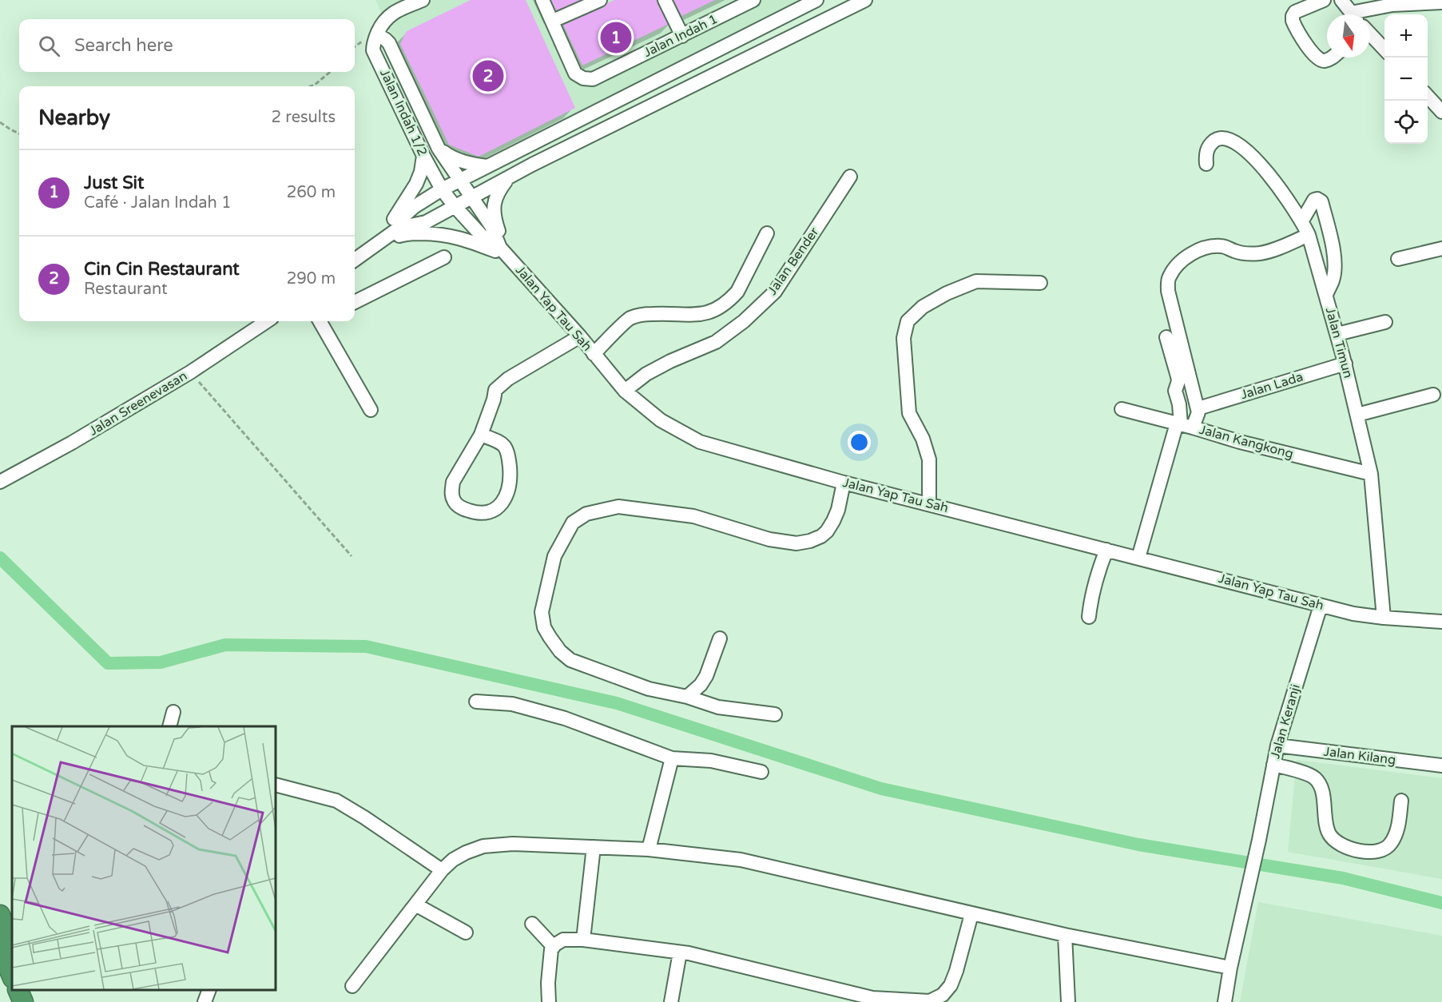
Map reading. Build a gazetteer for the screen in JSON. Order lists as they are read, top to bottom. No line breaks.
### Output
{"streets":{"street":["Jalan Indah 1","Jalan Indah 1/2","Jalan Bender","Jalan Yap Tau Sah","Jalan Timun","Jalan Lada","Jalan Sreenevasan","Jalan Kangkong","Jalan Keranji","Jalan Kilang"]},"crossings":[["Jalan Indah 1/2","Jalan Yap Tau Sah"],["Jalan Bender","Jalan Yap Tau Sah"],["Jalan Yap Tau Sah","Jalan Timun"],["Jalan Yap Tau Sah","Jalan Keranji"],["Jalan Timun","Jalan Lada"],["Jalan Timun","Jalan Kangkong"],["Jalan Keranji","Jalan Kilang"]],"north":"bottom","page":{"map_buttons":["+","−"],"search":"Search here","pins":["1","2"],"heading":["Nearby","2 results"],"list":[{"mark":"1","name":"Just Sit","note":"Café · Jalan Indah 1","value":"260 m"},{"mark":"2","name":"Cin Cin Restaurant","note":"Restaurant","value":"290 m"}]}}
